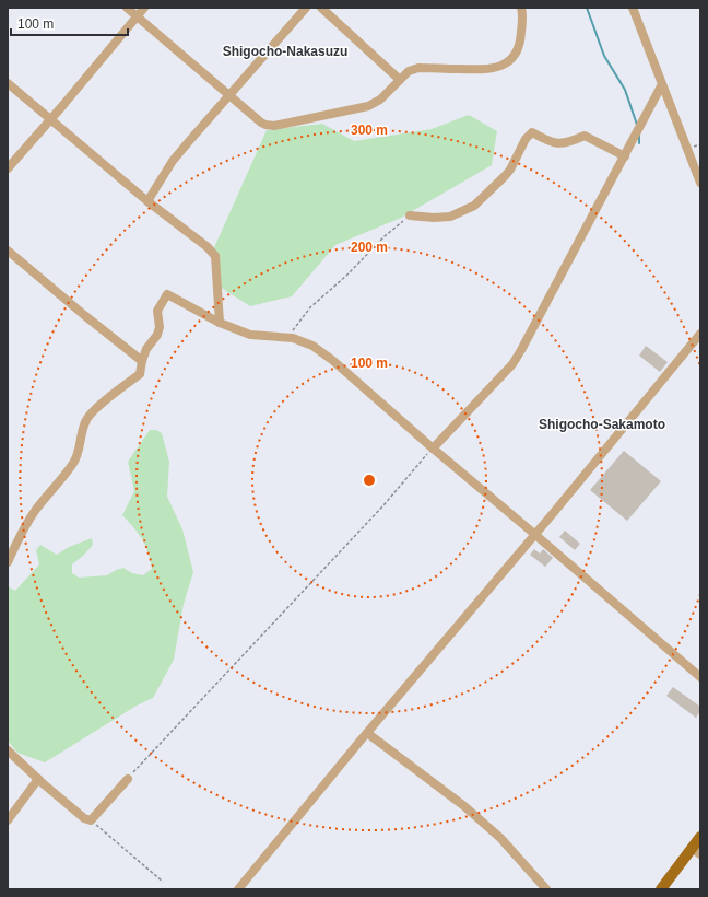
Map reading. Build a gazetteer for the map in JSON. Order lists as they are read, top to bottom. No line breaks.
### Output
{"districts":["Shigocho-Nakasuzu","Shigocho-Sakamoto"],"scale_bar":"100 m","rings":["300 m","200 m","100 m"]}
